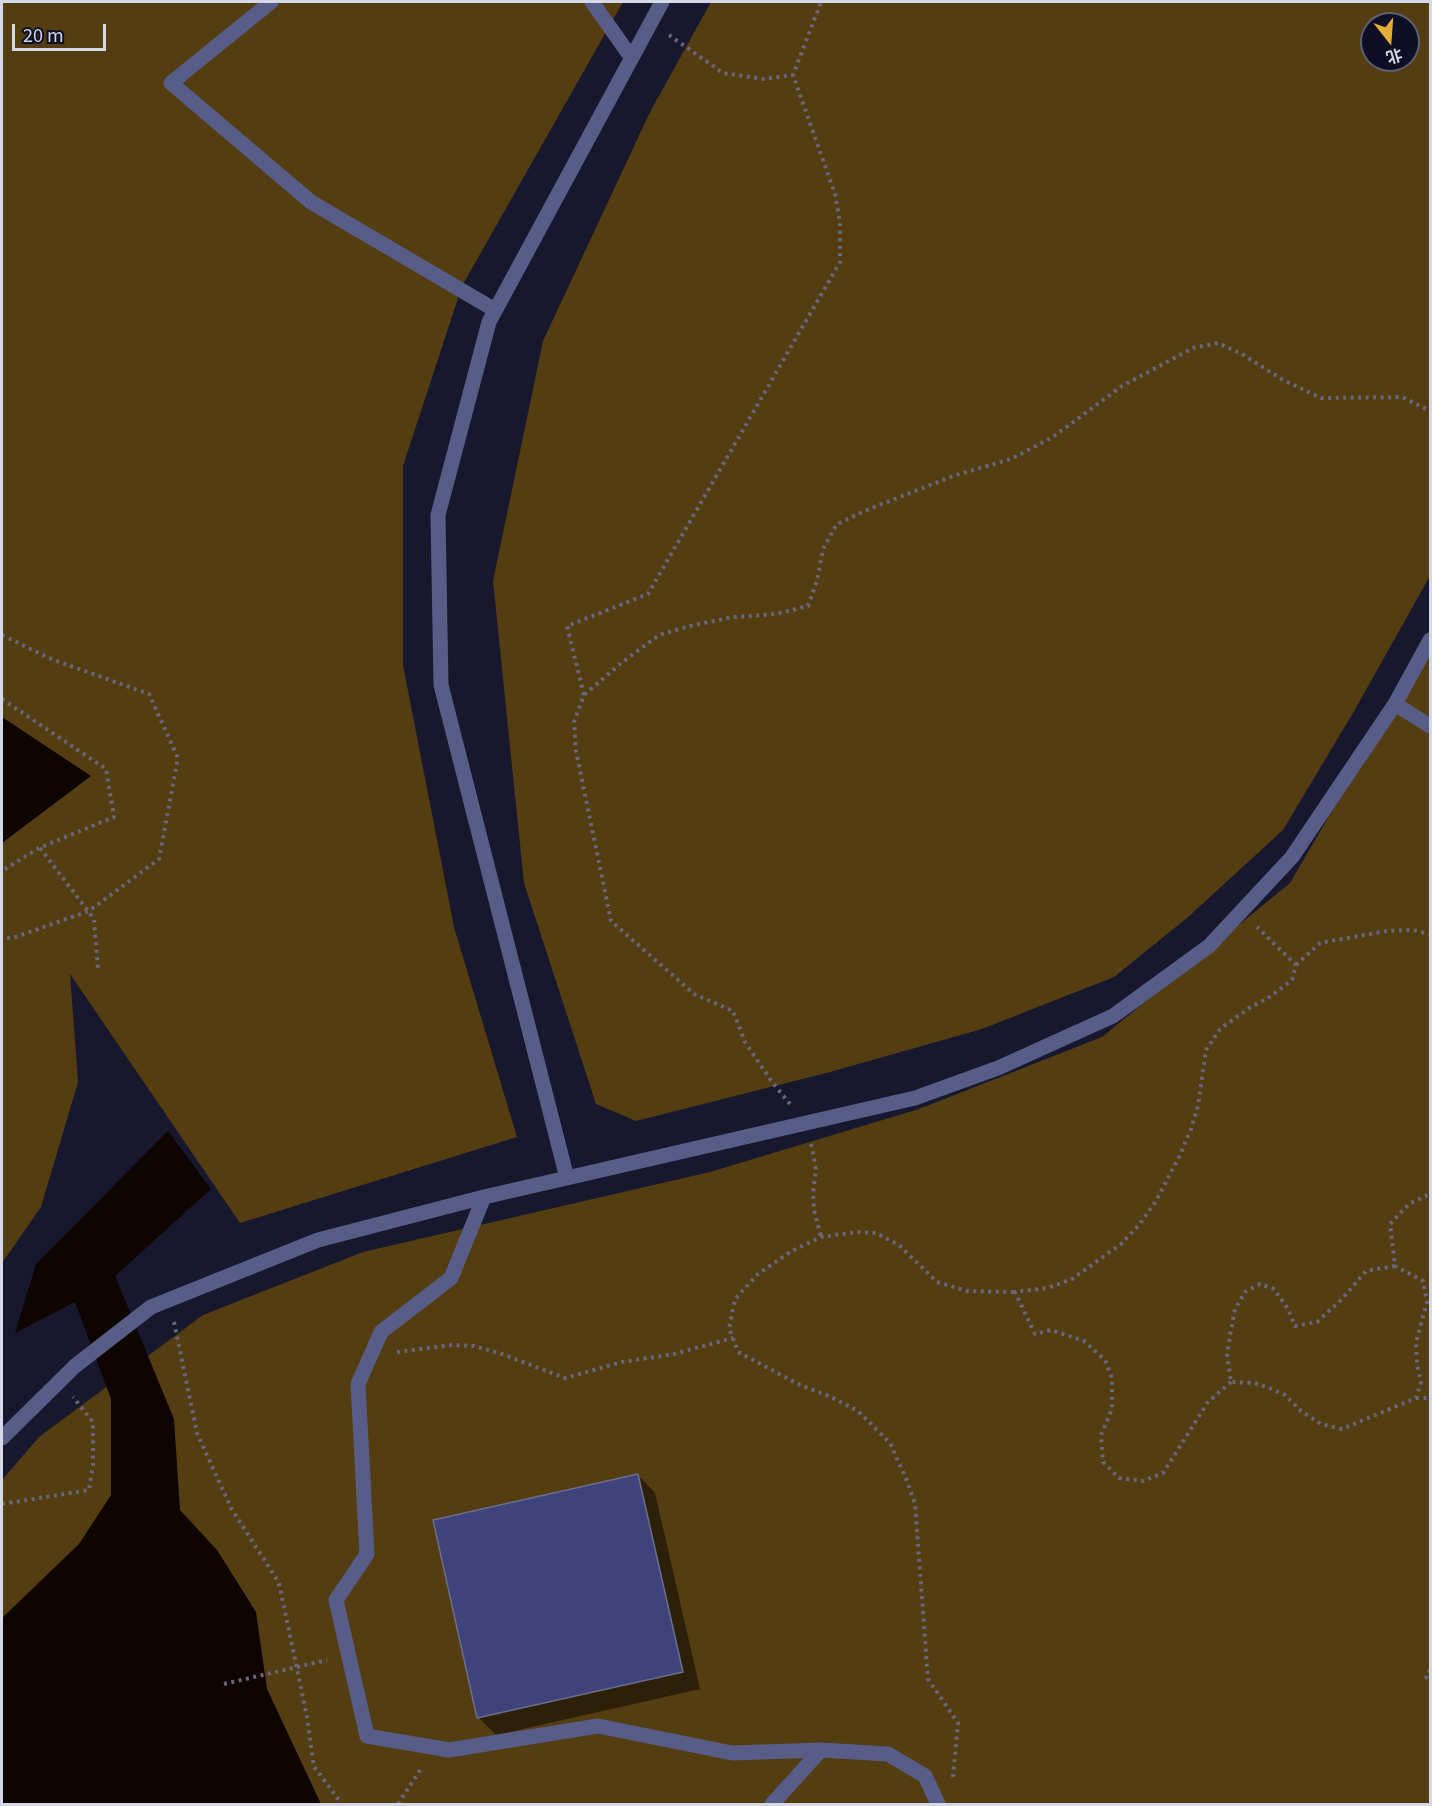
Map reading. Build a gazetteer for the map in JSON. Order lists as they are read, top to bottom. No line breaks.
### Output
{"scale_bar":"20 m","north":"bottom"}
